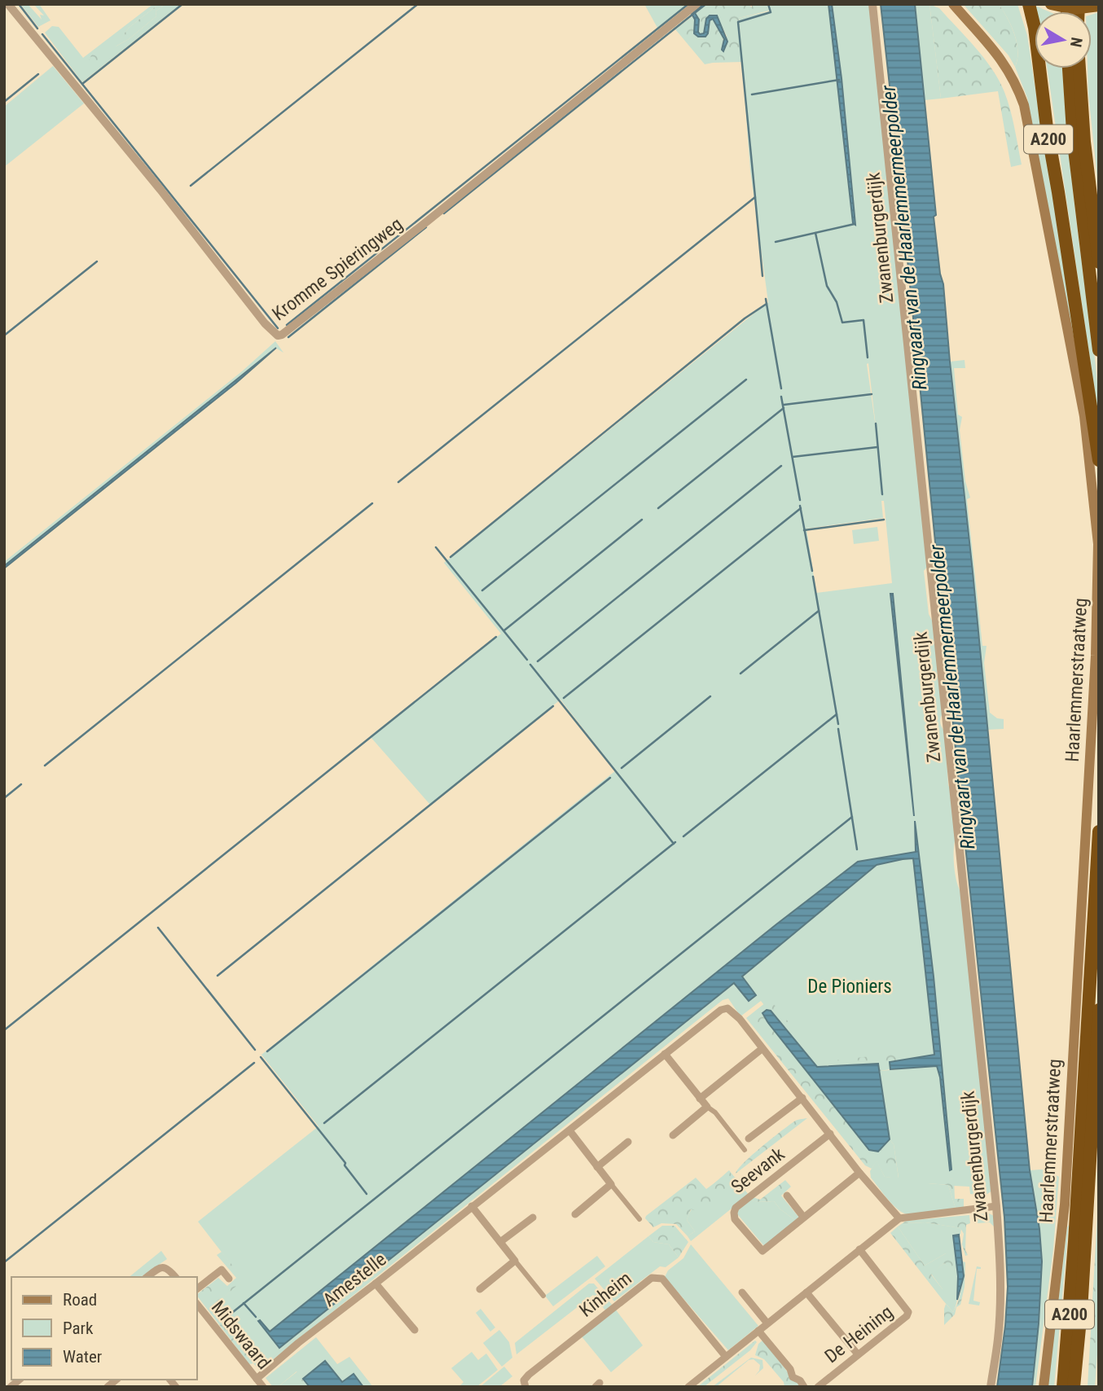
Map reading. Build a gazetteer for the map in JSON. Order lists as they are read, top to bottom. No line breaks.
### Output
{"streets":{"highway":["A200"],"main road":["Haarlemmerstraatweg"],"street":["Zwanenburgerdijk","Kromme Spieringweg","Seevank","Amestelle","Kinheim","De Heining","Midswaard"]},"crossings":[["Amestelle","Midswaard"]],"water":["Ringvaart van de Haarlemmermeerpolder"],"parks":["De Pioniers"],"legend":["Road","Park","Water"],"north":"right"}
